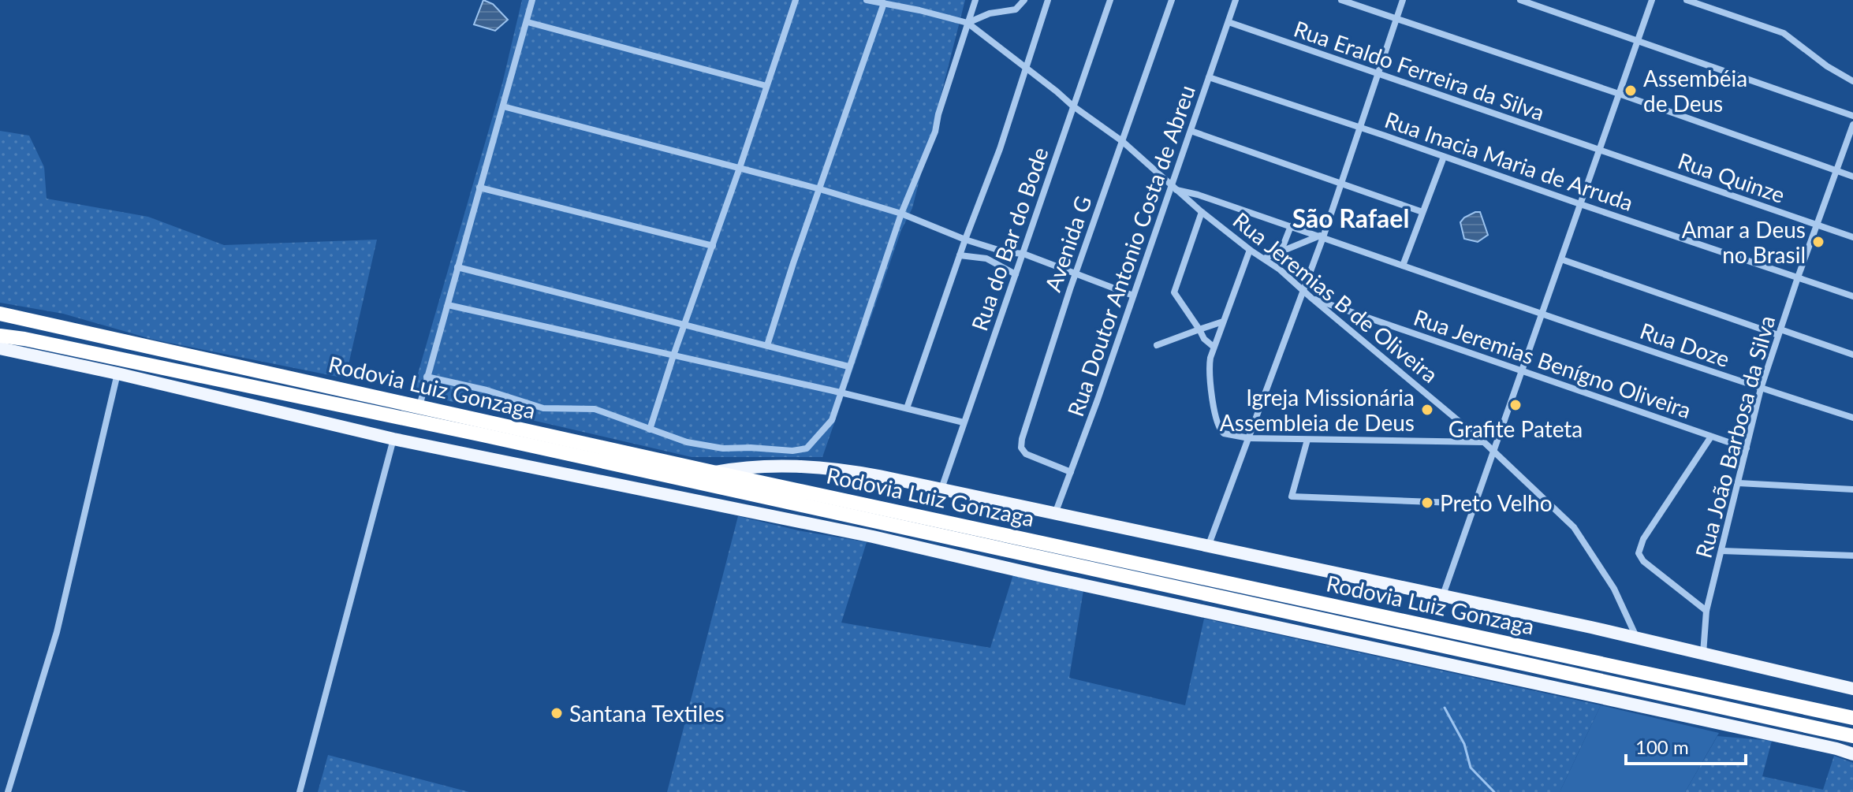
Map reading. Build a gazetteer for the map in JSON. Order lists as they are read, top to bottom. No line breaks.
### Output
{"streets":{"highway":["Rodovia Luiz Gonzaga"],"street":["Rua Eraldo Ferreira da Silva","Rua Inacia Maria de Arruda","Rua Quinze","Rua do Bar do Bode","Avenida G","Rua Doutor Antonio Costa de Abreu","Rua Jeremias B de Oliveira","Rua Doze","Rua Jeremias Benígno Oliveira","Rua João Barbosa da Silva"]},"crossings":[["Rua Eraldo Ferreira da Silva","Rua Quinze"],["Rua Eraldo Ferreira da Silva","Rua Doutor Antonio Costa de Abreu"],["Rua Inacia Maria de Arruda","Rua Doutor Antonio Costa de Abreu"],["Rua Inacia Maria de Arruda","Rua João Barbosa da Silva"],["Rua Quinze","Rua João Barbosa da Silva"],["Rua do Bar do Bode","Rua Jeremias B de Oliveira"],["Avenida G","Rua Doutor Antonio Costa de Abreu"],["Avenida G","Rua Jeremias B de Oliveira"],["Rua Doutor Antonio Costa de Abreu","Rua Jeremias B de Oliveira"],["Rua Doutor Antonio Costa de Abreu","Rua Doze"],["Rua Jeremias B de Oliveira","Rua Doze"],["Rua Jeremias B de Oliveira","Rua Jeremias Benígno Oliveira"],["Rua Doze","Rua João Barbosa da Silva"],["Rua Jeremias Benígno Oliveira","Rua João Barbosa da Silva"]],"districts":["São Rafael"],"places":["Assembéia de Deus","Amar a Deus no Brasil","Grafite Pateta","Igreja Missionária Assembleia de Deus","Preto Velho","Santana Textiles"],"scale_bar":"100 m"}
